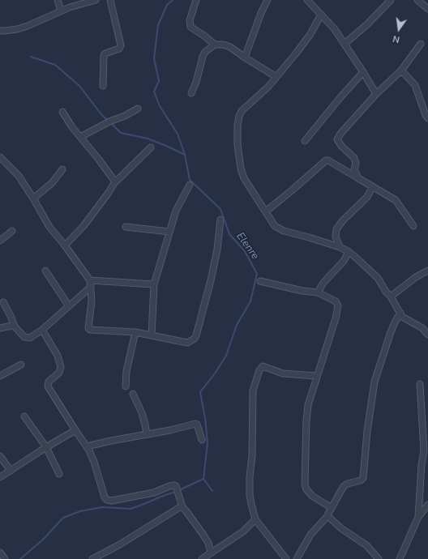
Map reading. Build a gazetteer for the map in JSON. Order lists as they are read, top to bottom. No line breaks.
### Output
{"water":["Elenre"],"north":"bottom"}
